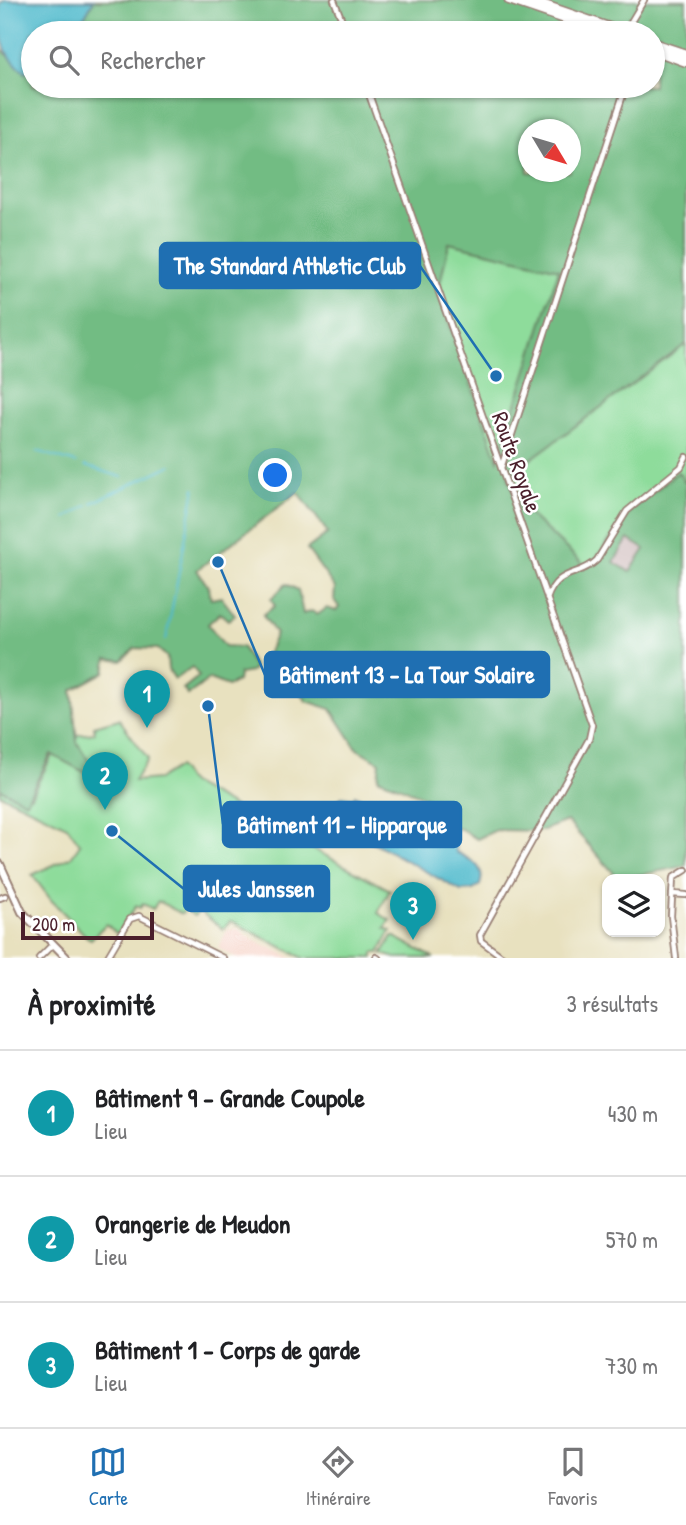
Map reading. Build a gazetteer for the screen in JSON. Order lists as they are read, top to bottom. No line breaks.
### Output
{"streets":{"street":["Route Royale"]},"places":["The Standard Athletic Club","Bâtiment 13 - La Tour Solaire","Bâtiment 11 - Hipparque","Jules Janssen"],"scale_bar":"200 m","north":"bottom right","page":{"search":"Rechercher","pins":["1","2","3"],"scale":"200 m","heading":["À proximité","3 résultats"],"list":[{"mark":"1","name":"Bâtiment 9 - Grande Coupole","note":"Lieu","value":"430 m"},{"mark":"2","name":"Orangerie de Meudon","note":"Lieu","value":"570 m"},{"mark":"3","name":"Bâtiment 1 - Corps de garde","note":"Lieu","value":"730 m"}],"nav":["Carte","Itinéraire","Favoris"]}}
